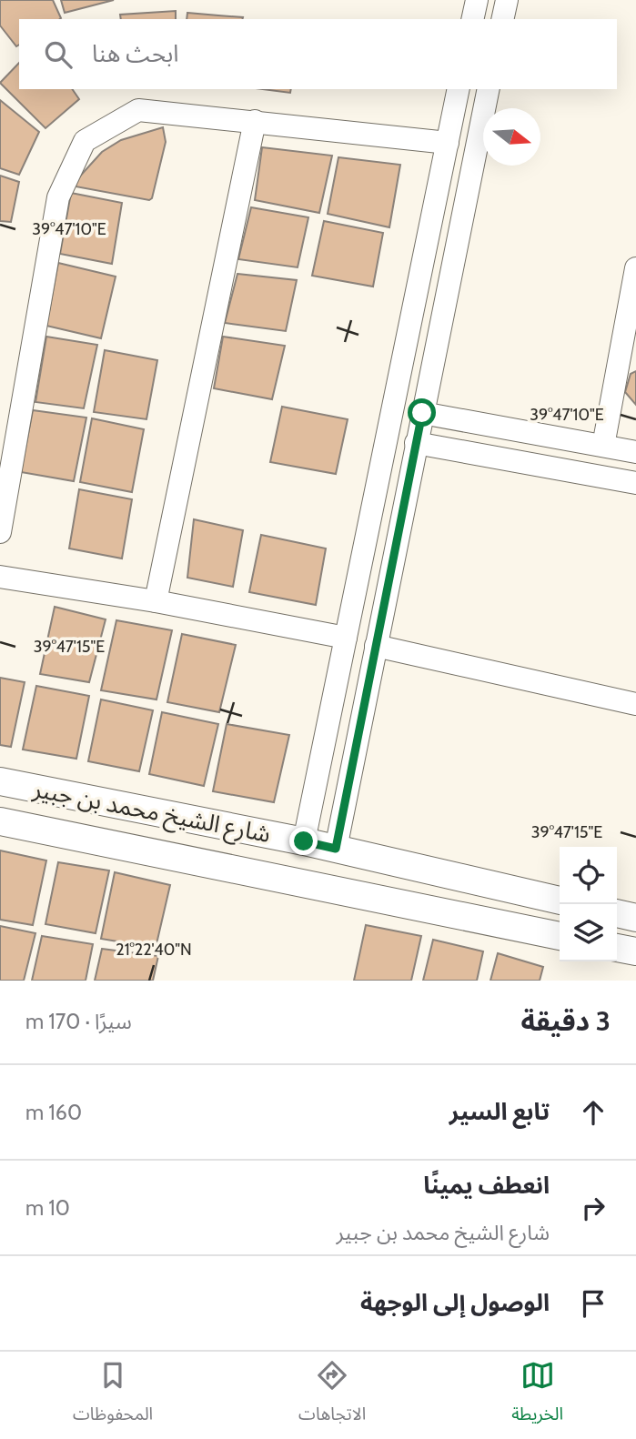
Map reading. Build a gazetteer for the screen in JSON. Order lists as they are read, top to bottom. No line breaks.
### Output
{"streets":{"main road":["شارع الشيخ محمد بن جبير"]},"north":"right","page":{"search":"ابحث هنا","heading":["3 دقيقة","سيرًا · 170 m"],"list":[["تابع السير","160 m"],["انعطف يمينًا","شارع الشيخ محمد بن جبير","10 m"],"الوصول إلى الوجهة"],"nav":["الخريطة","الاتجاهات","المحفوظات"]},"coordinates":["39°47'10\"E","39°47'15\"E","21°22'40\"N"]}
